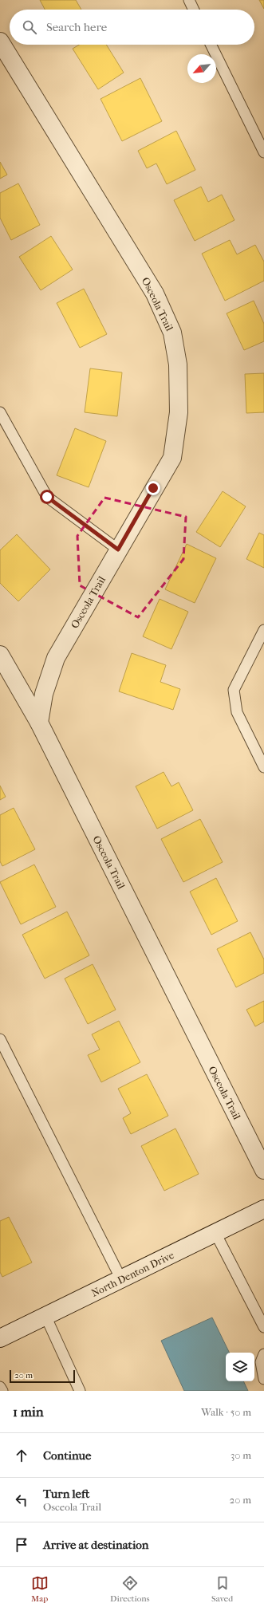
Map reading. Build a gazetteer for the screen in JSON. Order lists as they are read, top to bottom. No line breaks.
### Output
{"streets":{"street":["Osceola Trail","North Denton Drive"]},"scale_bar":"20 m","north":"bottom left","page":{"search":"Search here","scale":"20 m","heading":["1 min","Walk · 50 m"],"list":[["Continue","30 m"],["Turn left","Osceola Trail","20 m"],"Arrive at destination"],"nav":["Map","Directions","Saved"]}}
